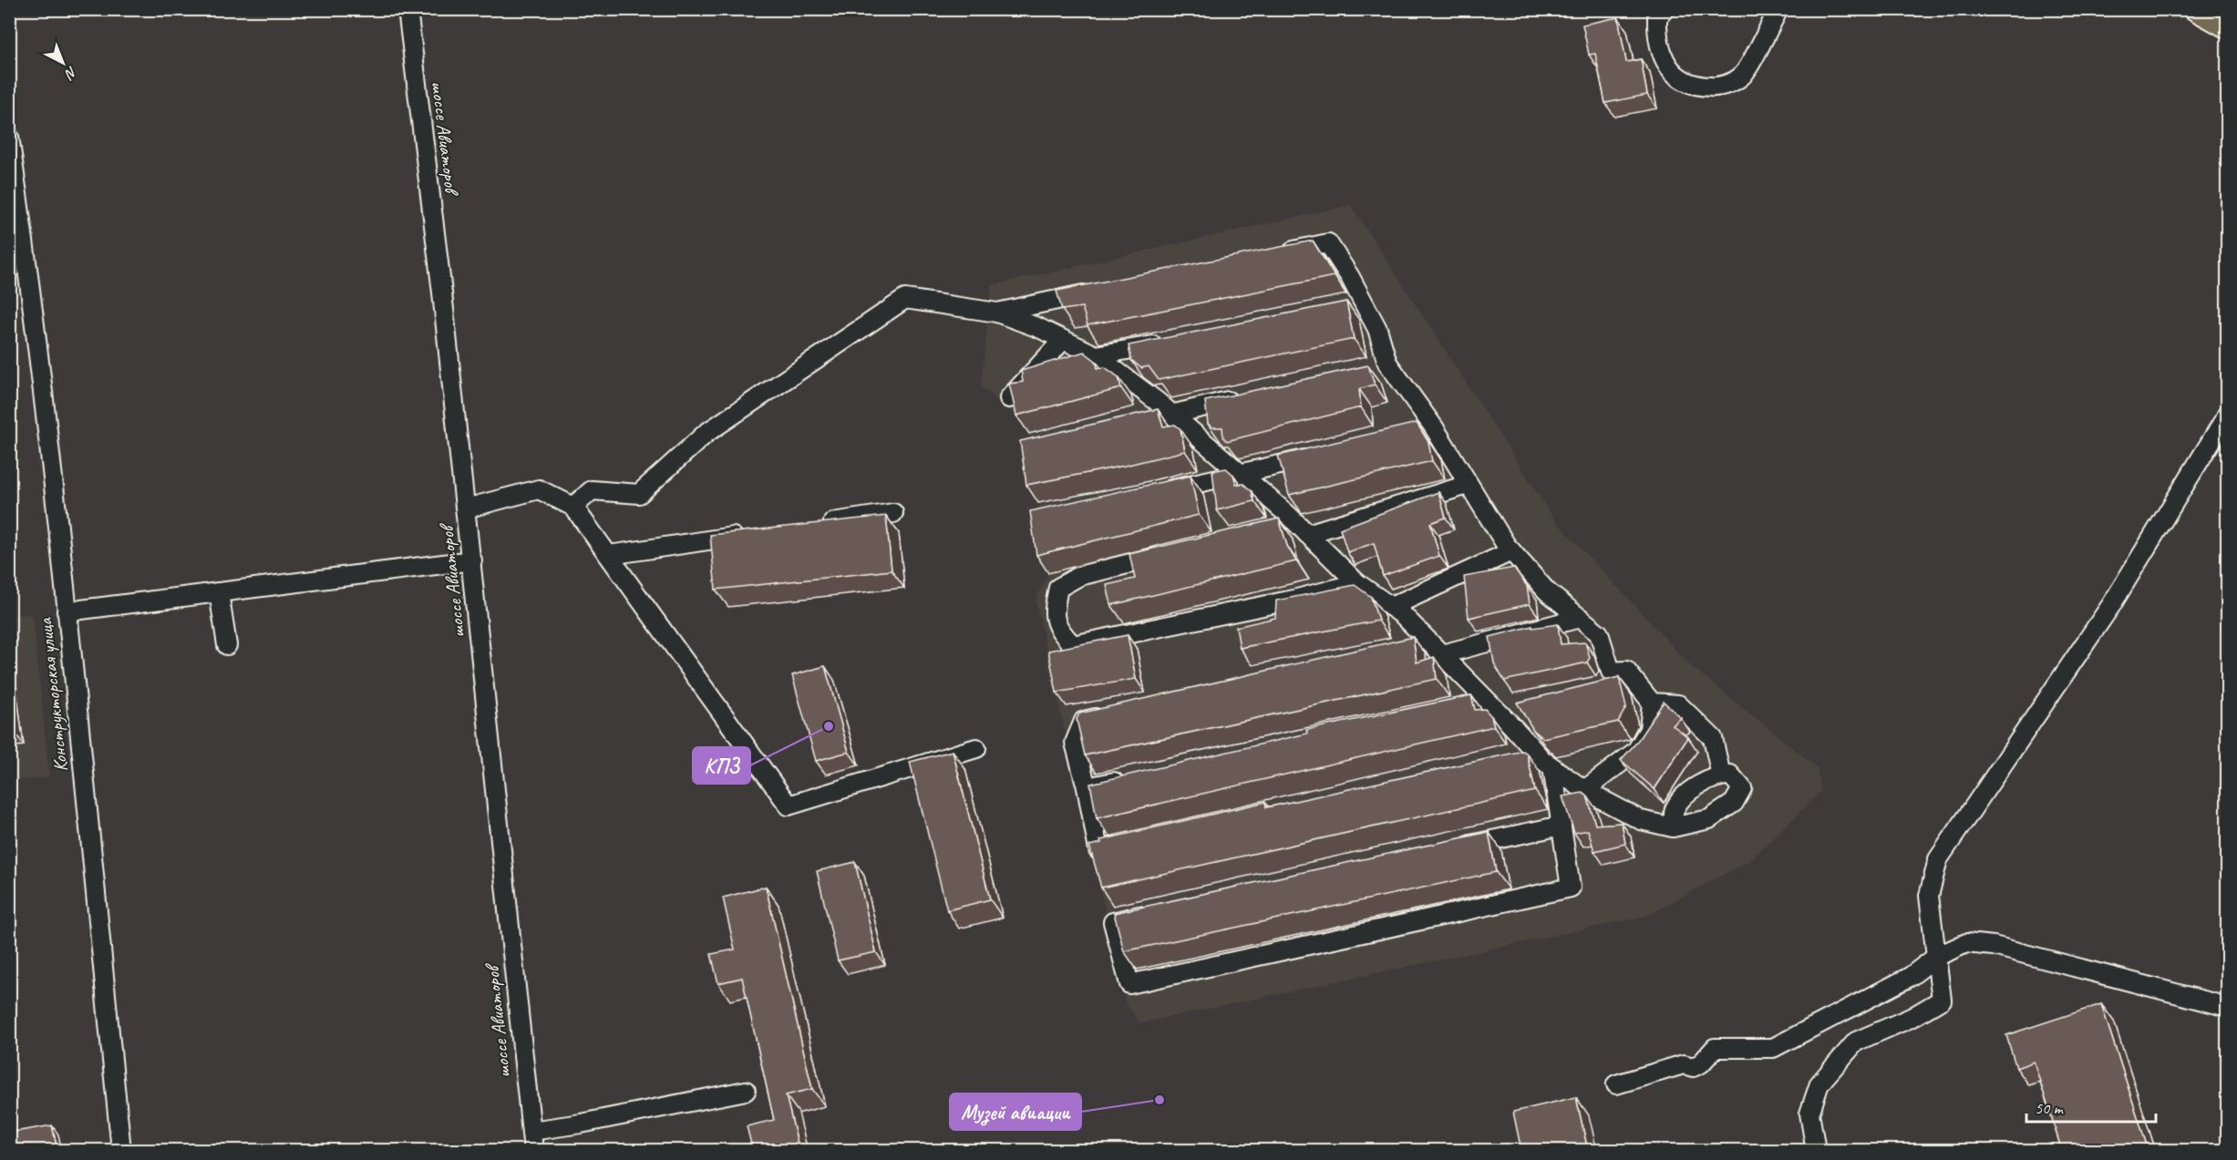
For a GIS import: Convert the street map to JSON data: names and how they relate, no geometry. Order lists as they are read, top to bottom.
{
  "streets": {
    "street": ["шоссе Авиаторов", "Конструкторская улица"]
  },
  "places": ["КПЗ", "Музей авиации"],
  "scale_bar": "50 m",
  "north": "bottom right"
}
